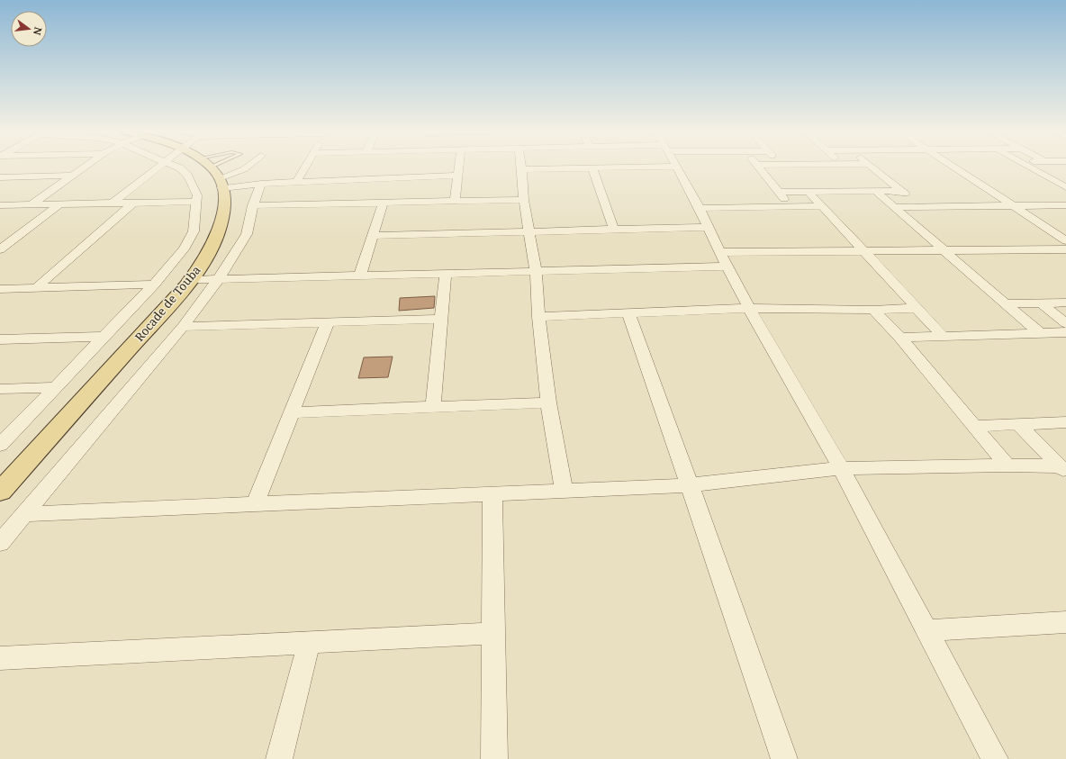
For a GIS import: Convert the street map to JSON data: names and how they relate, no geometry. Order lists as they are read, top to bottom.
{
  "streets": {
    "main road": ["Rocade de Touba"]
  },
  "north": "right"
}
